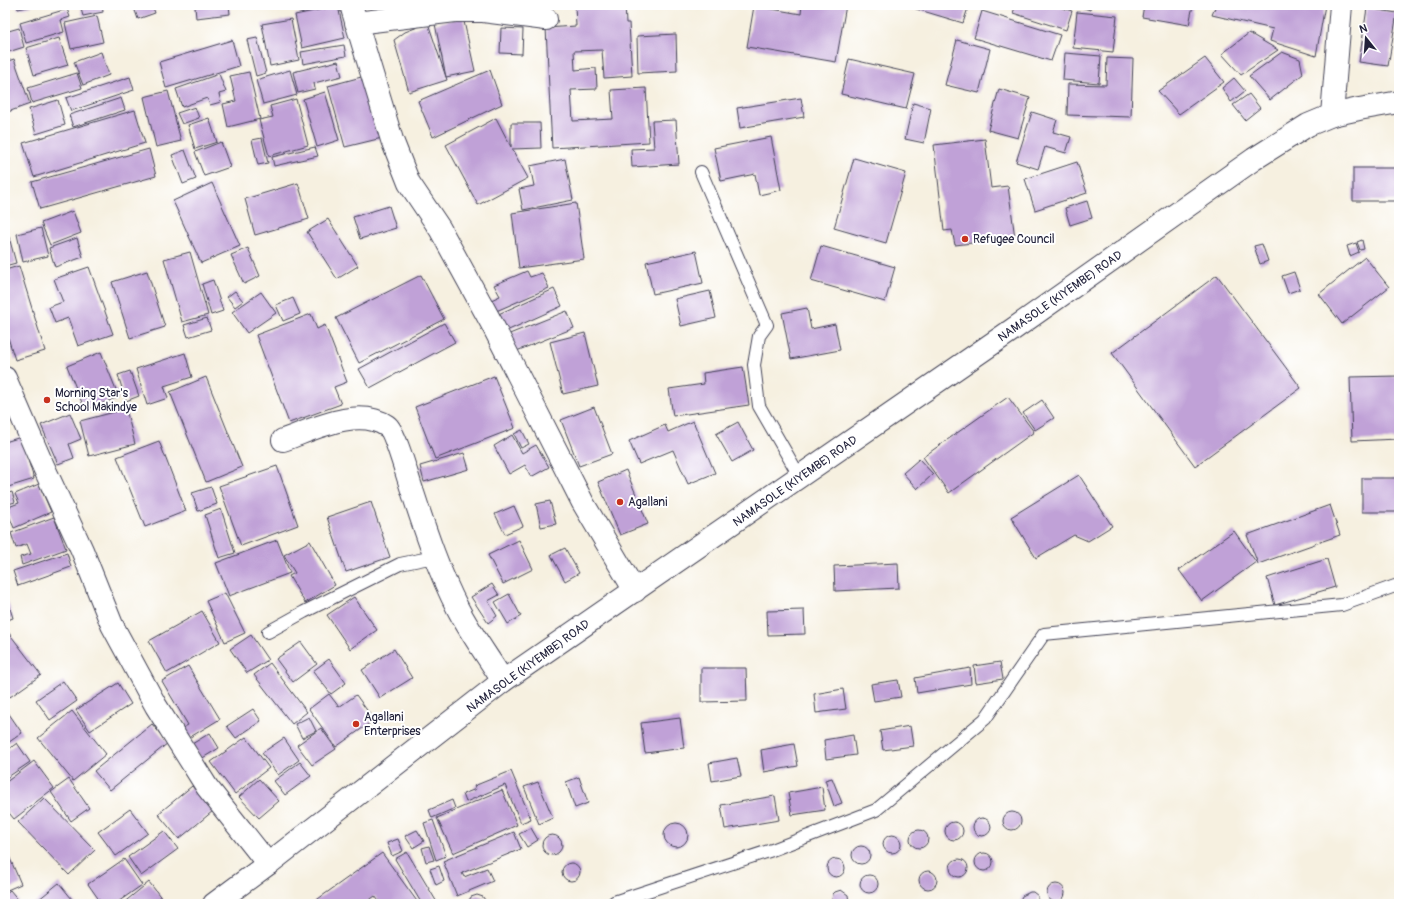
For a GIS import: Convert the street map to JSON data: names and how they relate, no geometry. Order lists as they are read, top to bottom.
{
  "streets": {
    "street": ["NAMASOLE (KIYEMBE) ROAD"]
  },
  "places": [
    "Refugee Council",
    "Morning Star's School Makindye",
    "Agallani",
    "Agallani Enterprises"
  ],
  "north": "top"
}
